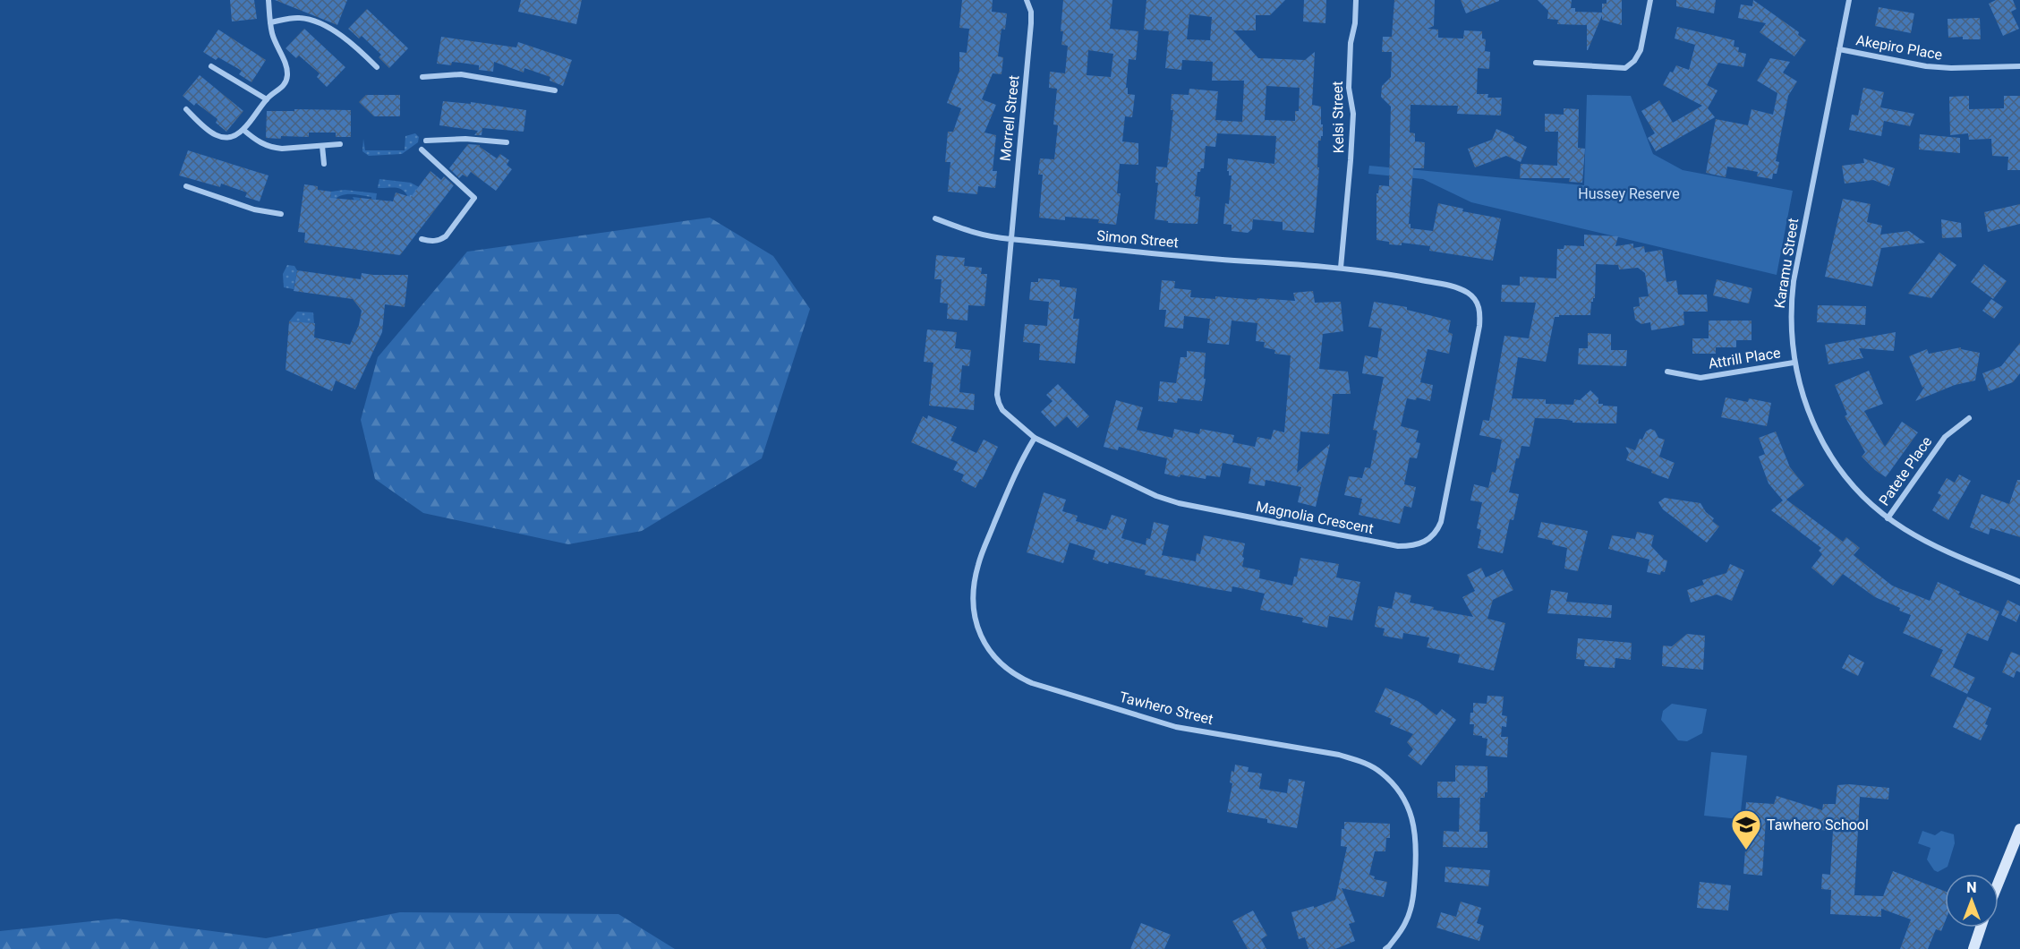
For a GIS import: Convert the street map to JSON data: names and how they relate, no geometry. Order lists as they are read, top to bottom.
{
  "streets": {
    "street": [
      "Akepiro Place",
      "Kelsi Street",
      "Morrell Street",
      "Simon Street",
      "Karamu Street",
      "Attrill Place",
      "Patete Place",
      "Magnolia Crescent",
      "Tawhero Street"
    ]
  },
  "crossings": [
    ["Akepiro Place", "Karamu Street"],
    ["Kelsi Street", "Simon Street"],
    ["Kelsi Street", "Magnolia Crescent"],
    ["Morrell Street", "Simon Street"],
    ["Morrell Street", "Magnolia Crescent"],
    ["Simon Street", "Magnolia Crescent"],
    ["Karamu Street", "Attrill Place"],
    ["Karamu Street", "Patete Place"],
    ["Magnolia Crescent", "Tawhero Street"]
  ],
  "parks": ["Hussey Reserve"],
  "places": {
    "school or university": ["Tawhero School"]
  },
  "north": "top"
}
